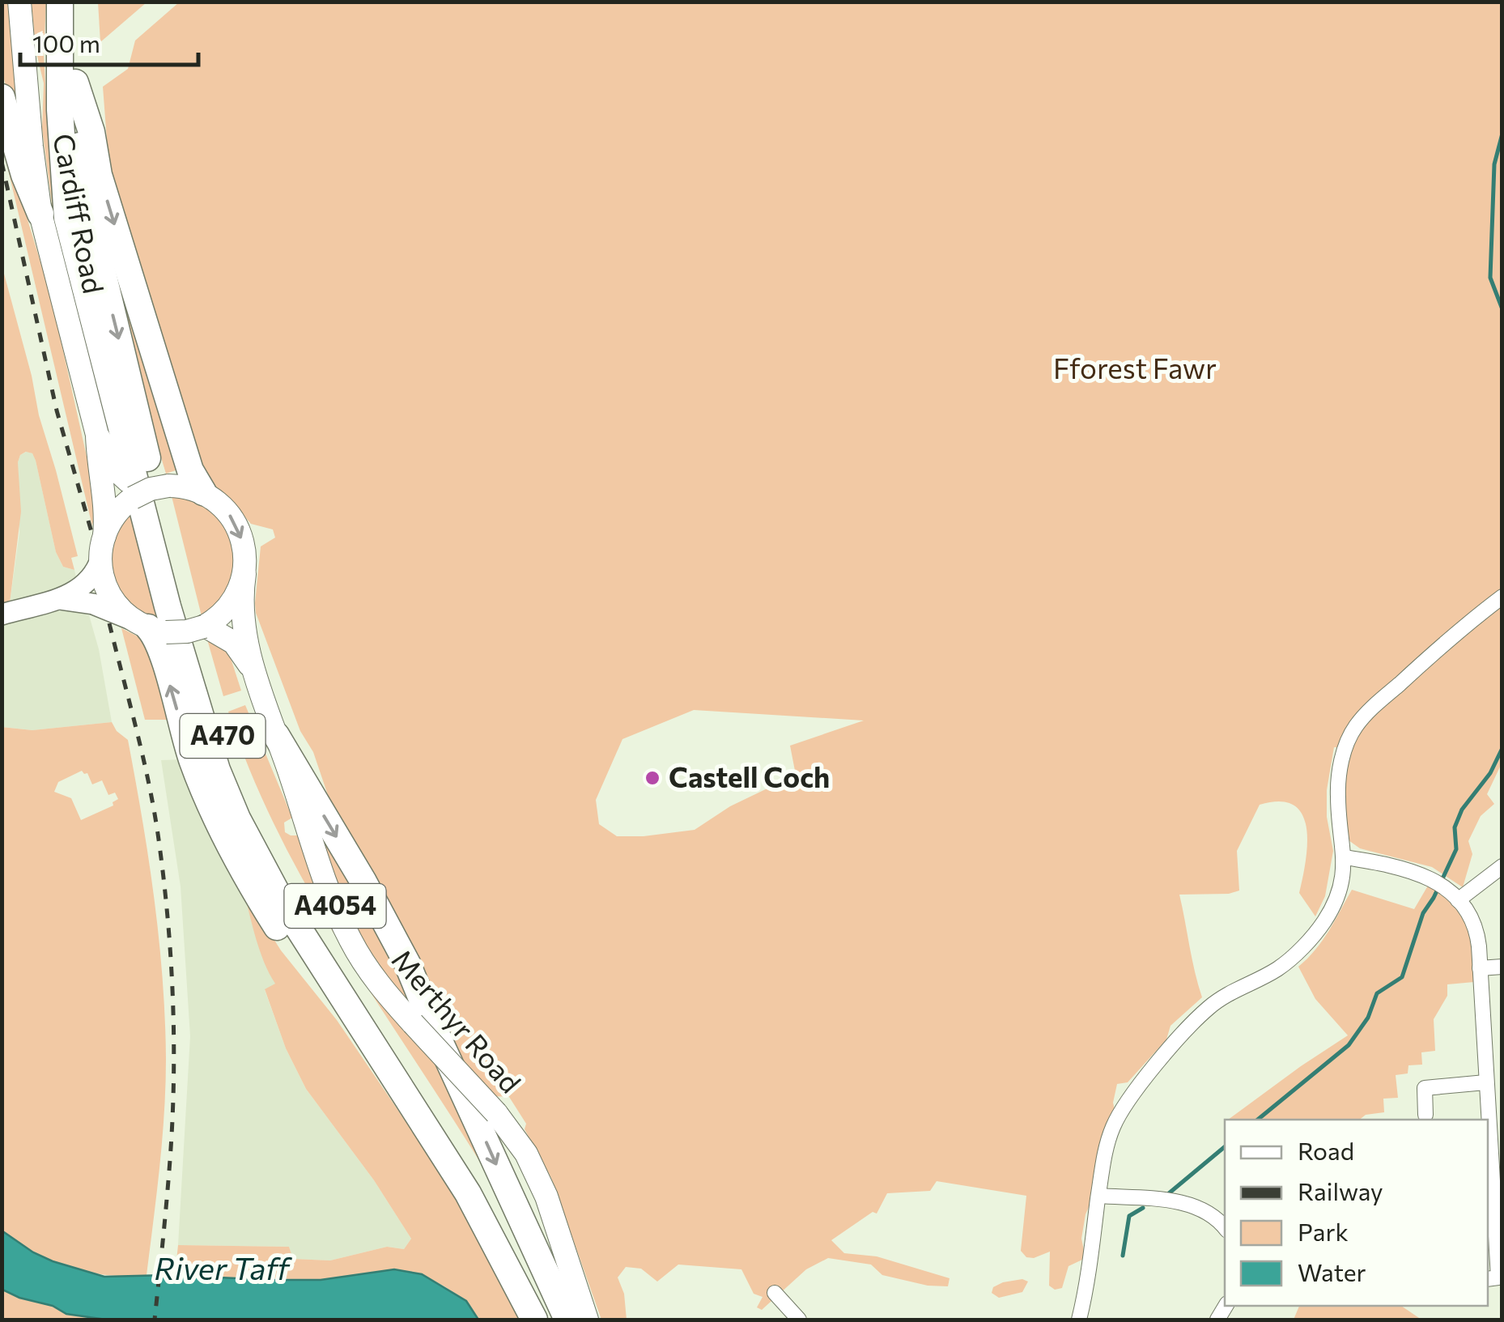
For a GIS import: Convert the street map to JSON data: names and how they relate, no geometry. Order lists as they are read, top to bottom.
{
  "streets": {
    "highway": ["A470"],
    "main road": ["Cardiff Road", "A4054", "Merthyr Road"]
  },
  "crossings": [
    ["Cardiff Road", "Merthyr Road"]
  ],
  "water": ["River Taff"],
  "parks": ["Fforest Fawr"],
  "places": ["Castell Coch"],
  "legend": [
    "Road",
    "Railway",
    "Park",
    "Water"
  ],
  "scale_bar": "100 m"
}
